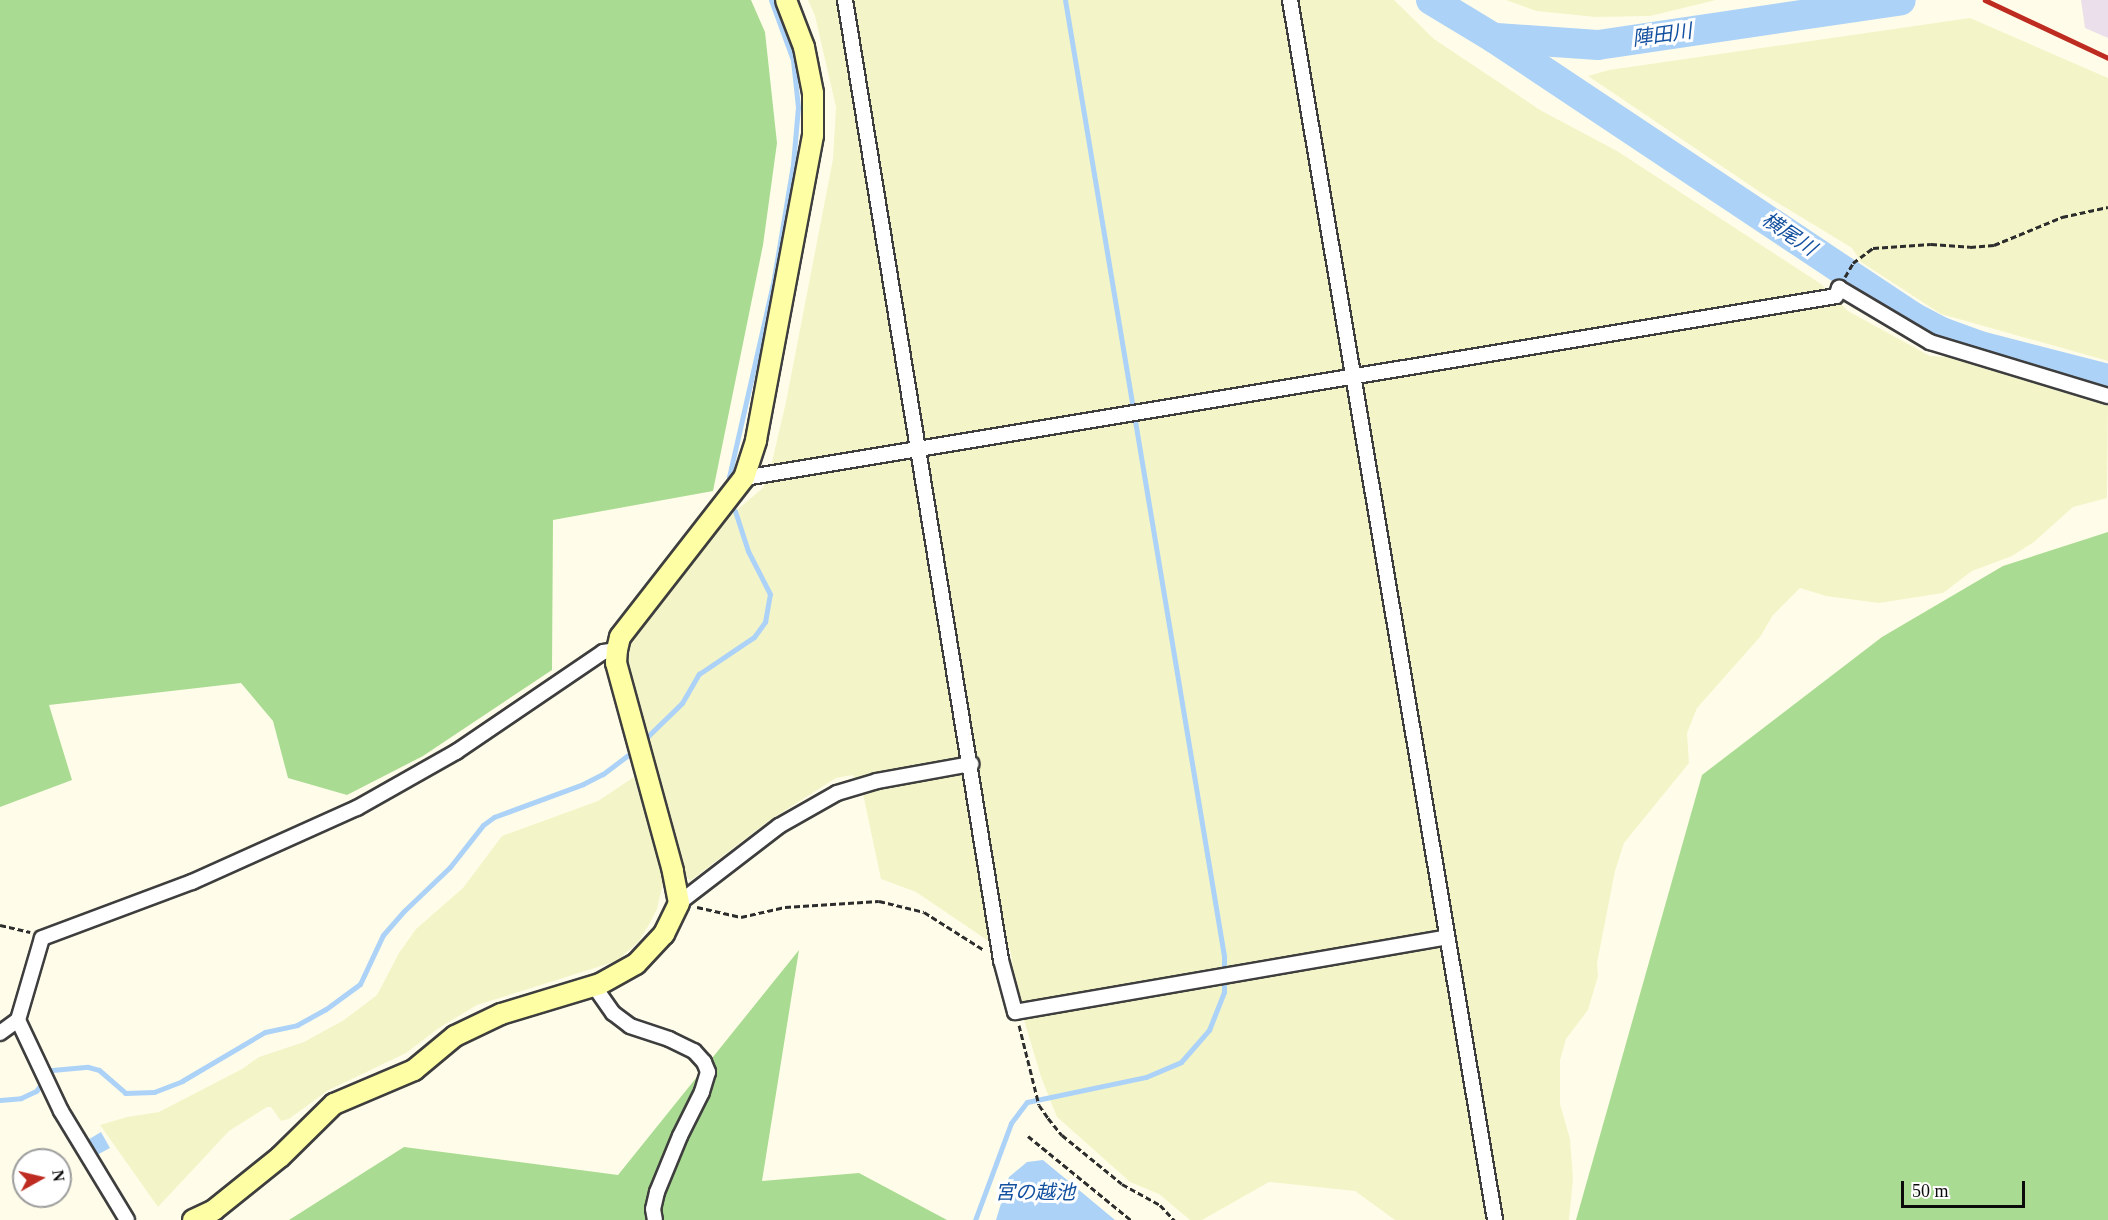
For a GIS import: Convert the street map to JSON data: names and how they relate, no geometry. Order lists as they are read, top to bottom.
{
  "water": ["陣田川", "横尾川", "宮の越池"],
  "scale_bar": "50 m",
  "north": "right"
}
